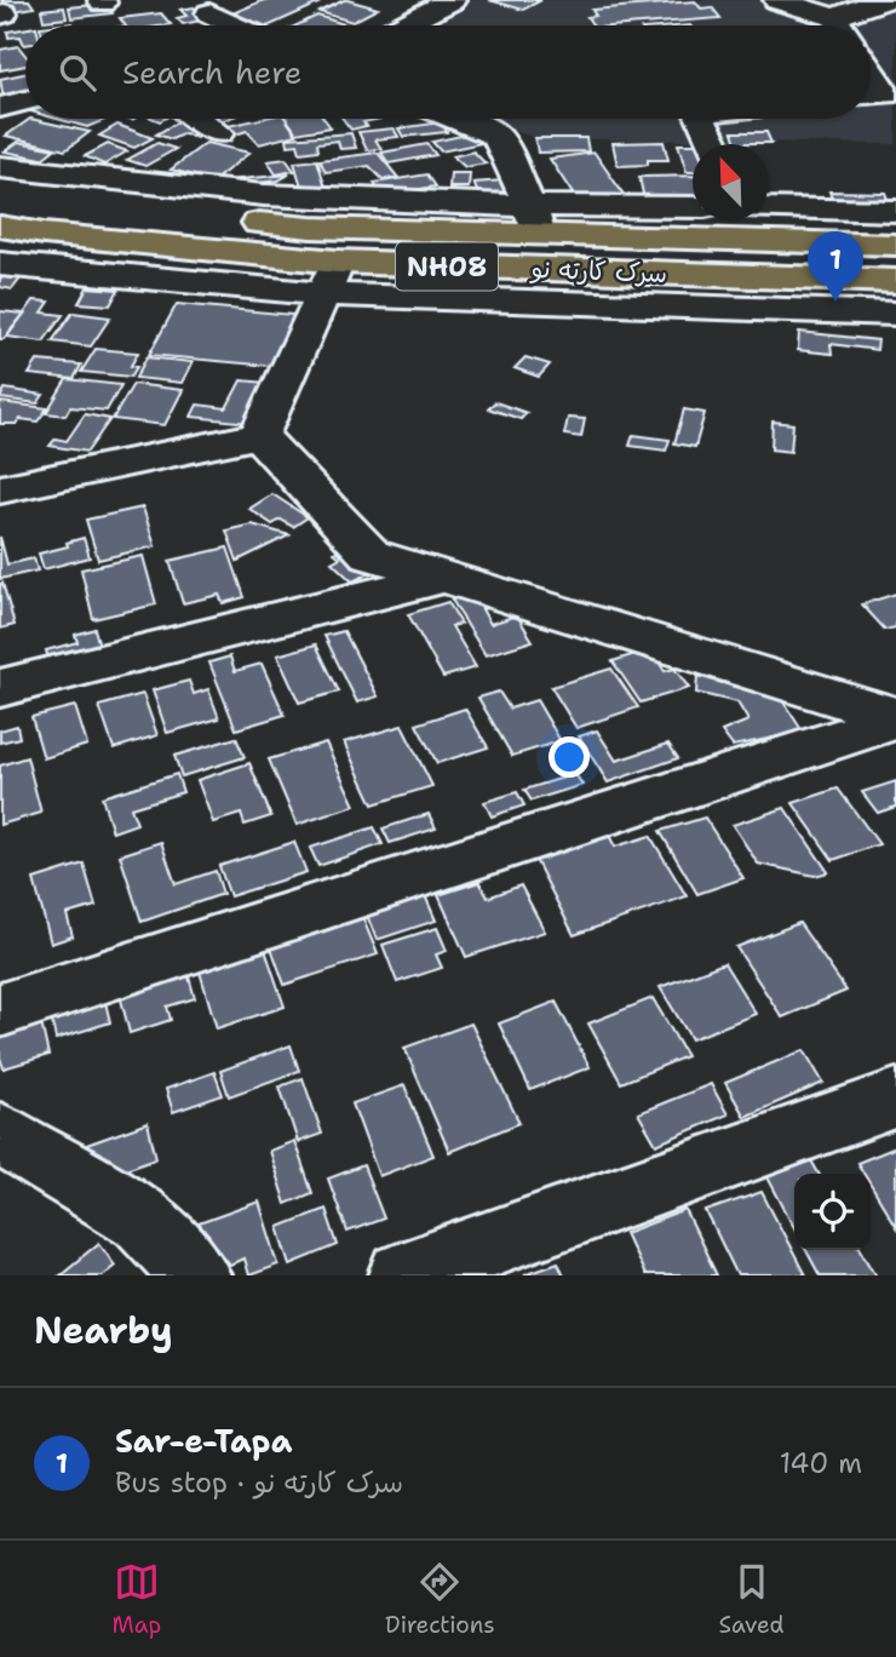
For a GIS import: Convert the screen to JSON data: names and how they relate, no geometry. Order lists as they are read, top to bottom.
{
  "streets": {
    "highway": ["NH08", "سرک کارته نو"]
  },
  "north": "top left",
  "page": {
    "search": "Search here",
    "pins": "1",
    "heading": "Nearby",
    "list": [
      {
        "mark": "1",
        "name": "Sar-e-Tapa",
        "note": "Bus stop · سرک کارته نو",
        "value": "140 m"
      }
    ],
    "nav": ["Map", "Directions", "Saved"]
  }
}
